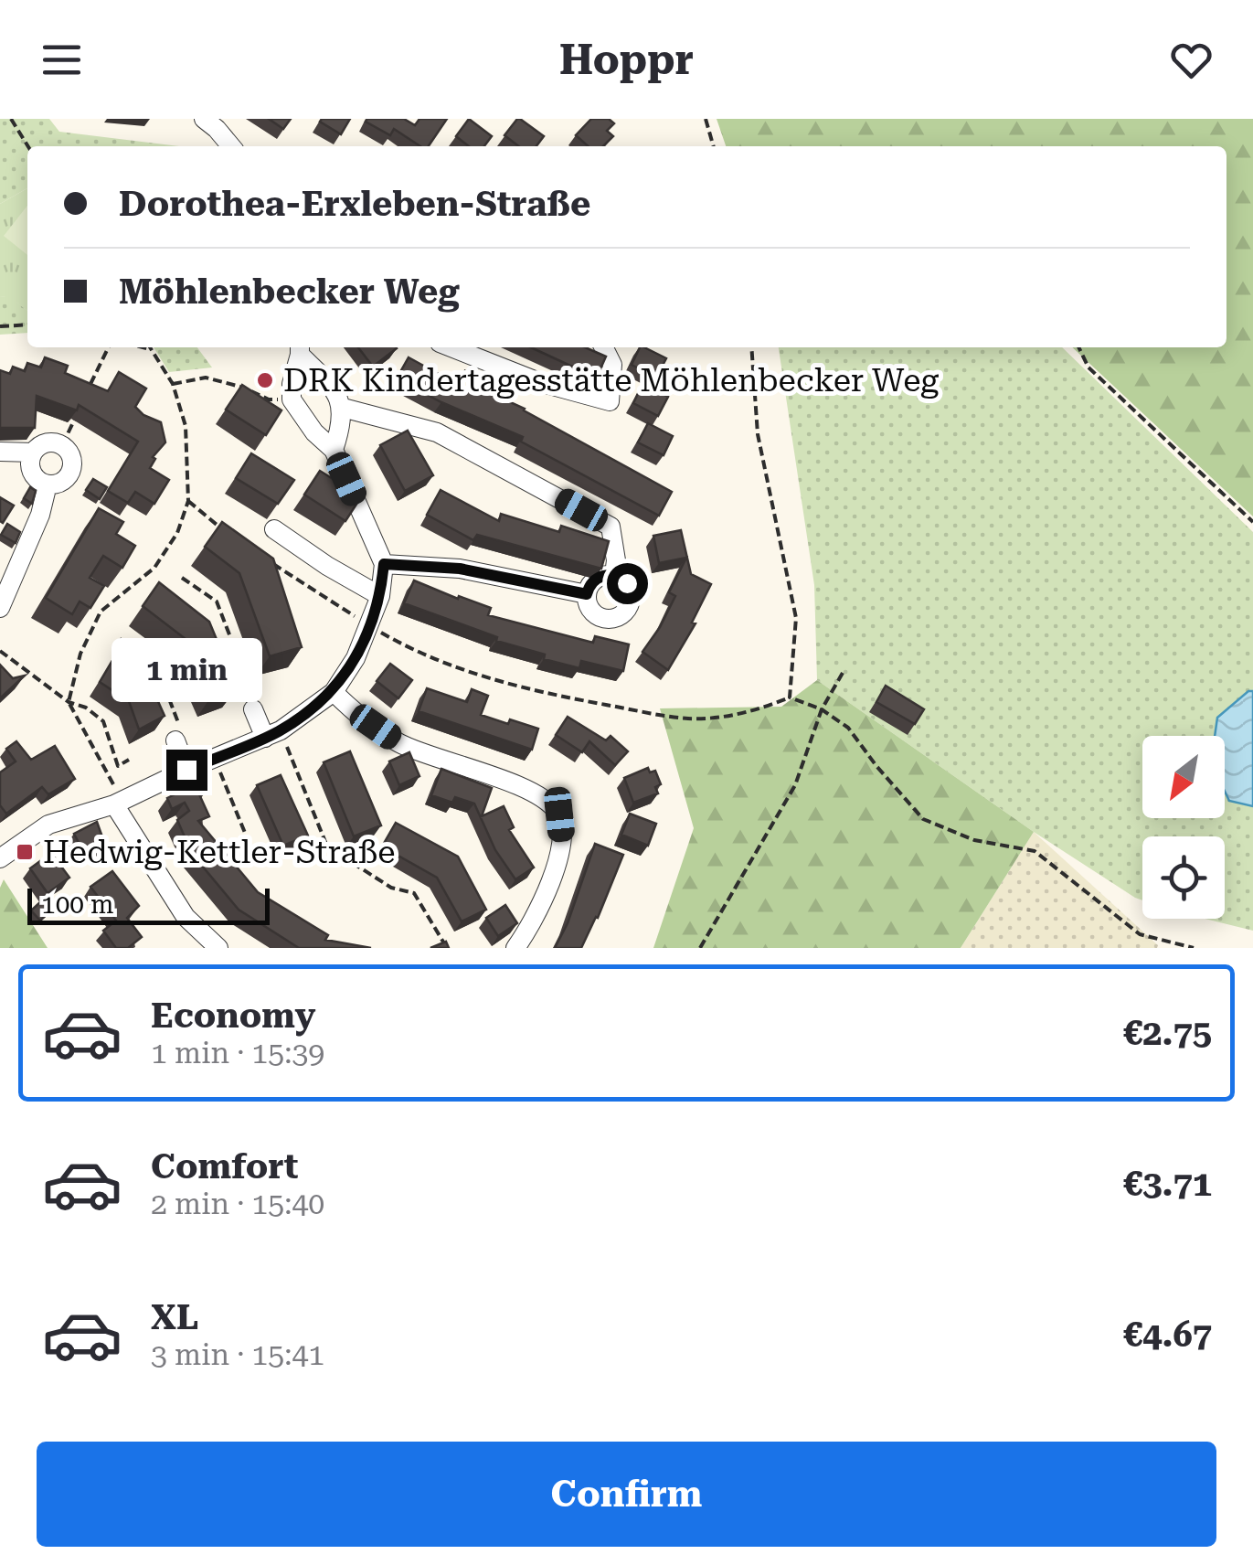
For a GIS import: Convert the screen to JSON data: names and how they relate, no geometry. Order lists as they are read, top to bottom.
{
  "places": {
    "other": ["DRK Kindertagesstätte Möhlenbecker Weg"],
    "transit": ["Hedwig-Kettler-Straße"]
  },
  "scale_bar": "100 m",
  "north": "bottom left",
  "page": {
    "header": "Hoppr",
    "banner": ["Dorothea-Erxleben-Straße", "Möhlenbecker Weg"],
    "bubble": "1 min",
    "scale": "100 m",
    "list": [
      {
        "name": "Economy",
        "note": "1 min · 15:39",
        "value": "€2.75"
      },
      {
        "name": "Comfort",
        "note": "2 min · 15:40",
        "value": "€3.71"
      },
      {
        "name": "XL",
        "note": "3 min · 15:41",
        "value": "€4.67"
      }
    ],
    "buttons": "Confirm"
  }
}
